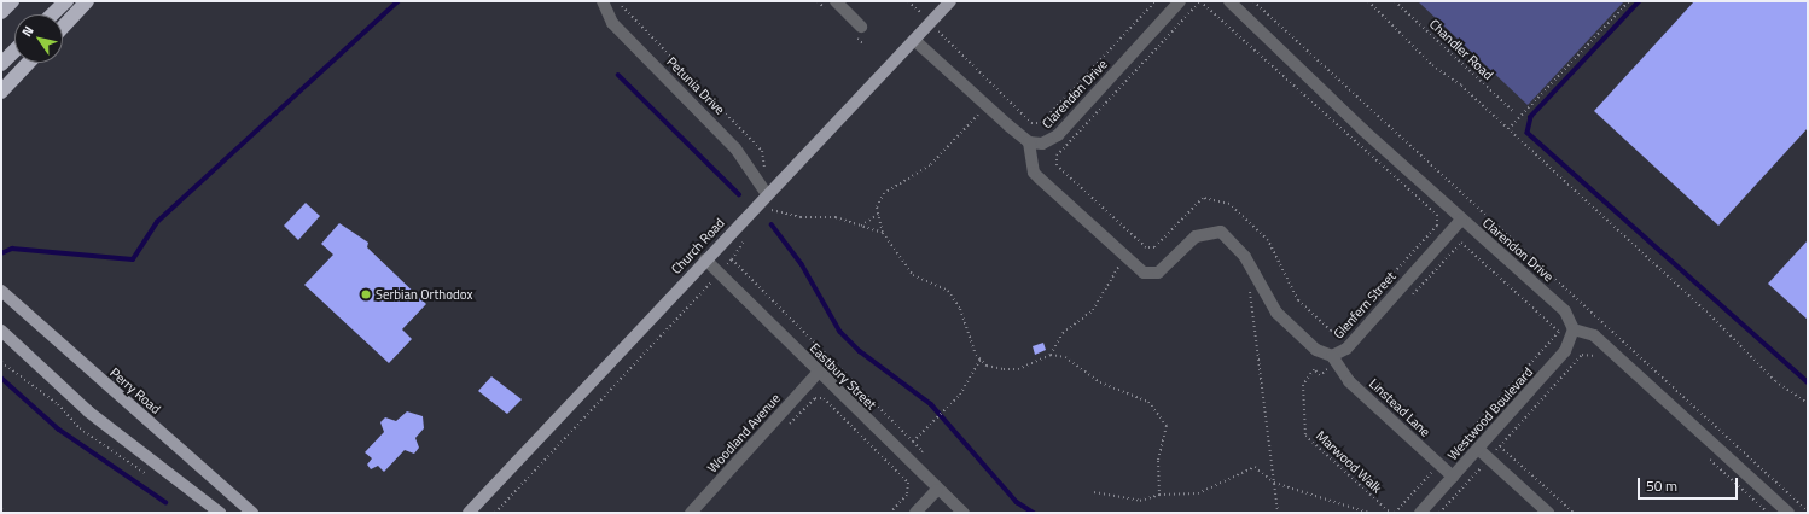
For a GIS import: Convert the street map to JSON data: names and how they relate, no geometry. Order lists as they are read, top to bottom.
{
  "streets": {
    "main road": ["Church Road", "Perry Road"],
    "street": [
      "Petunia Drive",
      "Clarendon Drive",
      "Glenfern Street",
      "Eastbury Street",
      "Linstead Lane",
      "Westwood Boulevard",
      "Woodland Avenue"
    ],
    "path": ["Chandler Road", "Marwood Walk"]
  },
  "crossings": [
    ["Petunia Drive", "Church Road"],
    ["Clarendon Drive", "Glenfern Street"],
    ["Clarendon Drive", "Westwood Boulevard"],
    ["Church Road", "Eastbury Street"],
    ["Glenfern Street", "Linstead Lane"],
    ["Glenfern Street", "Marwood Walk"],
    ["Eastbury Street", "Woodland Avenue"],
    ["Linstead Lane", "Westwood Boulevard"],
    ["Linstead Lane", "Marwood Walk"]
  ],
  "places": ["Serbian Orthodox"],
  "scale_bar": "50 m",
  "north": "top left"
}
